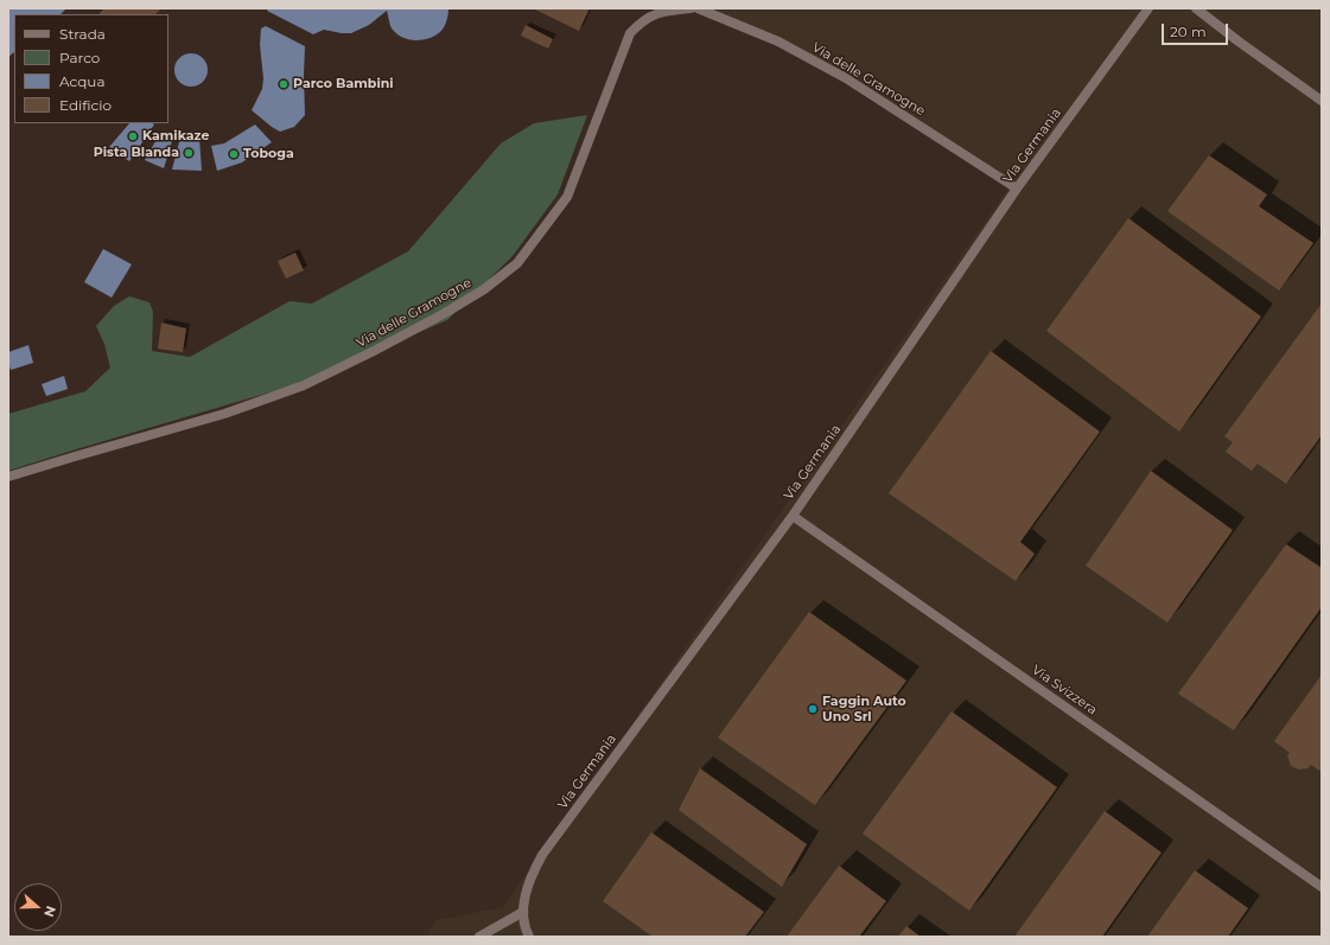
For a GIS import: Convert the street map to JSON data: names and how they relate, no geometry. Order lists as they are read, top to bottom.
{
  "streets": {
    "street": ["Via delle Gramogne", "Via Germania", "Via Svizzera"]
  },
  "crossings": [
    ["Via delle Gramogne", "Via Germania"],
    ["Via Germania", "Via Svizzera"]
  ],
  "places": [
    "Parco Bambini",
    "Kamikaze",
    "Pista Blanda",
    "Toboga",
    "Faggin Auto Uno Srl"
  ],
  "legend": [
    "Strada",
    "Parco",
    "Acqua",
    "Edificio"
  ],
  "scale_bar": "20 m",
  "north": "right"
}
